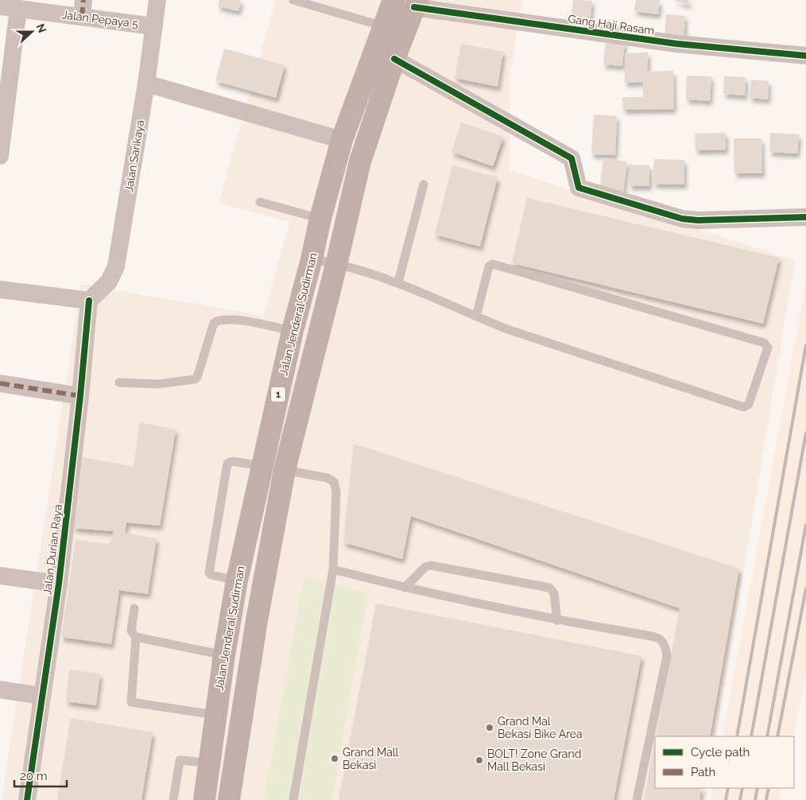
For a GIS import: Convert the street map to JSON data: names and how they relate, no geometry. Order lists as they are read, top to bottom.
{
  "streets": {
    "highway": ["Jalan Jenderal Sudirman", "1"],
    "street": [
      "Jalan Pepaya 5",
      "Gang Haji Rasam",
      "Jalan Sarikaya",
      "Jalan Durian Raya"
    ]
  },
  "crossings": [
    ["Jalan Pepaya 5", "Jalan Sarikaya"],
    ["Gang Haji Rasam", "1"],
    ["Jalan Sarikaya", "Jalan Durian Raya"]
  ],
  "places": ["Grand Mal Bekasi Bike Area", "Grand Mall Bekasi", "BOLT! Zone Grand Mall Bekasi"],
  "legend": ["Cycle path", "Path"],
  "scale_bar": "20 m",
  "north": "right"
}
